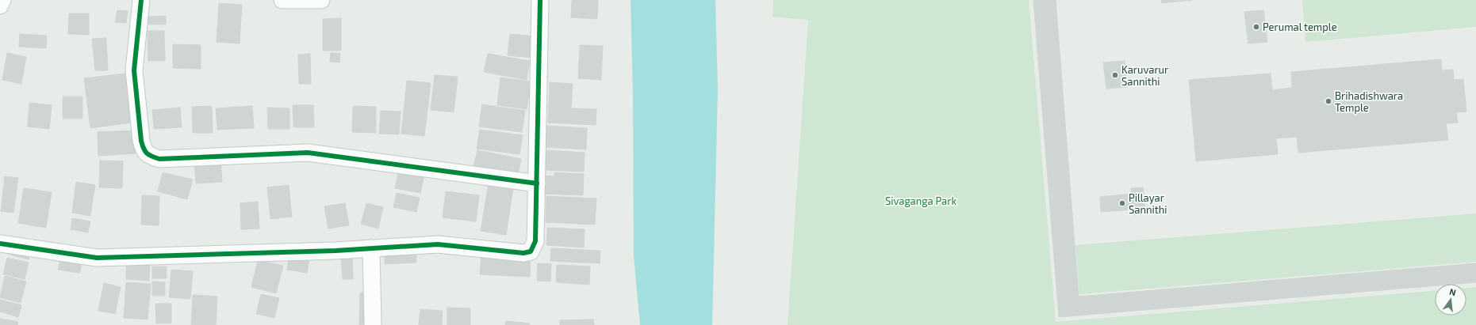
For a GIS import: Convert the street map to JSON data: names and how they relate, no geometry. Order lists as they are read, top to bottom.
{
  "parks": ["Sivaganga Park"],
  "places": [
    "Perumal temple",
    "Karuvarur Sannithi",
    "Brihadishwara Temple",
    "Pillayar Sannithi"
  ],
  "north": "top"
}
